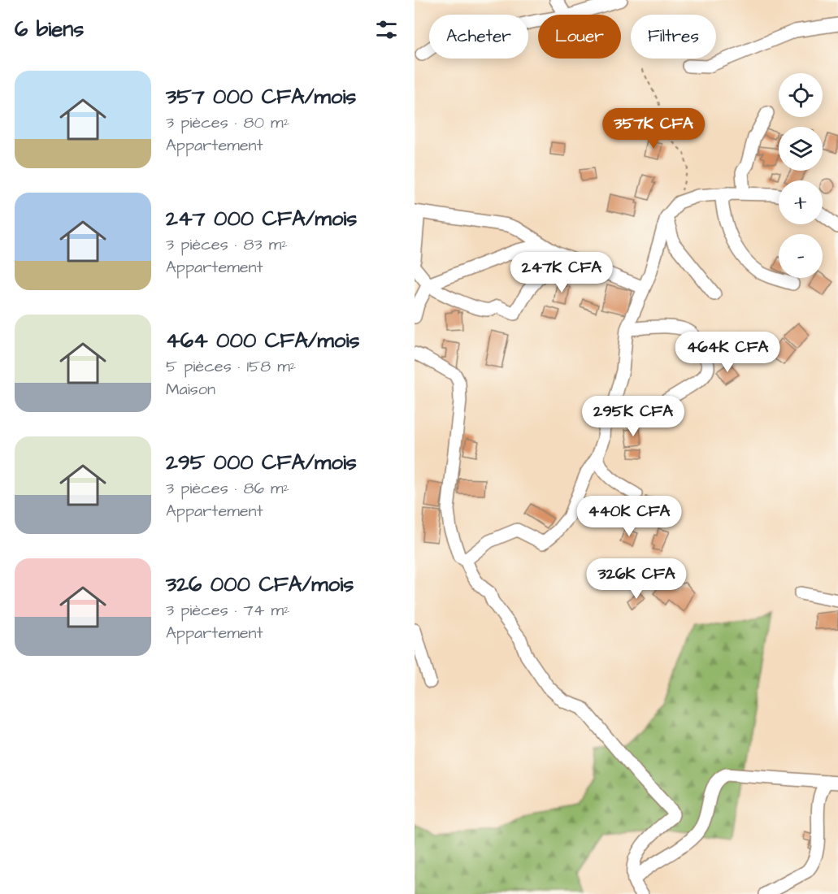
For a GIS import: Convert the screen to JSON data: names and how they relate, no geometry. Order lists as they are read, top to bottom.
{
  "page": {
    "heading": "6 biens",
    "chip": ["Acheter", "Louer", "Filtres"],
    "list": [
      {
        "name": "357 000 CFA/mois",
        "note": "3 pièces · 80 m² · Appartement"
      },
      {
        "name": "247 000 CFA/mois",
        "note": "3 pièces · 83 m² · Appartement"
      },
      {
        "name": "464 000 CFA/mois",
        "note": "5 pièces · 158 m² · Maison"
      },
      {
        "name": "295 000 CFA/mois",
        "note": "3 pièces · 86 m² · Appartement"
      },
      {
        "name": "326 000 CFA/mois",
        "note": "3 pièces · 74 m² · Appartement"
      }
    ],
    "map_buttons": ["+", "−"],
    "price": [
      "357K CFA",
      "247K CFA",
      "464K CFA",
      "295K CFA",
      "440K CFA",
      "326K CFA"
    ]
  }
}
